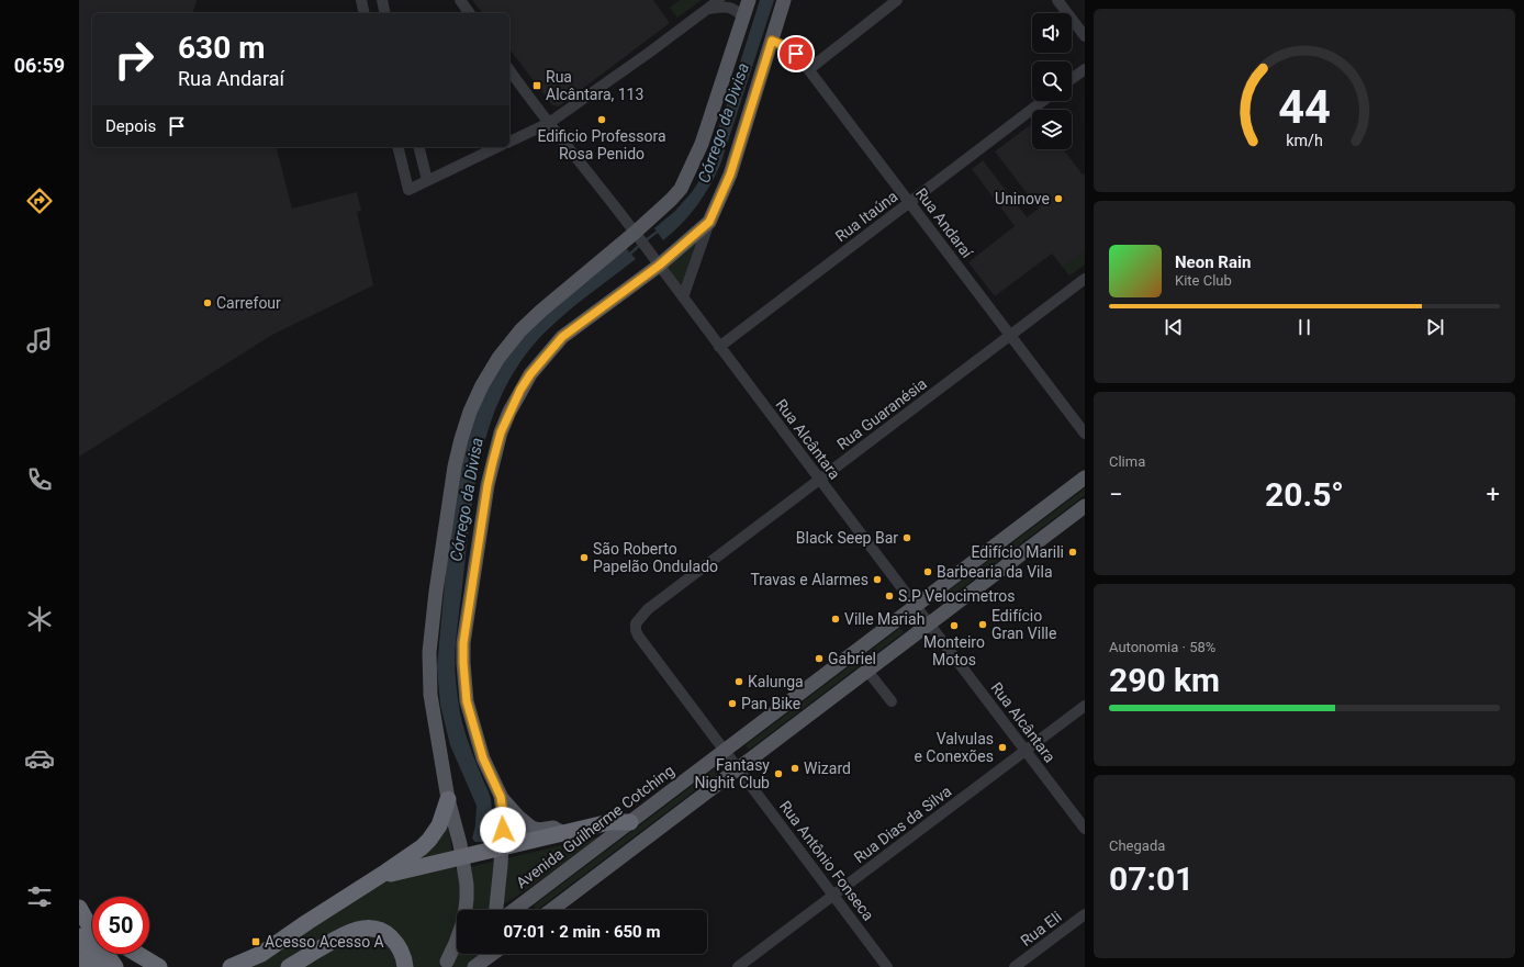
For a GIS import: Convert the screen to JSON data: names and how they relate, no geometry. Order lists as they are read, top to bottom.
{
  "streets": {
    "main road": ["Avenida Guilherme Cotching"],
    "street": [
      "Rua Itaúna",
      "Rua Andaraí",
      "Rua Guaranésia",
      "Rua Alcântara",
      "Rua Dias da Silva",
      "Rua Antônio Fonseca",
      "Rua Eli"
    ]
  },
  "crossings": [
    ["Rua Itaúna", "Rua Andaraí"],
    ["Rua Itaúna", "Rua Alcântara"],
    ["Rua Andaraí", "Rua Guaranésia"],
    ["Rua Guaranésia", "Rua Alcântara"],
    ["Rua Guaranésia", "Rua Antônio Fonseca"],
    ["Rua Alcântara", "Rua Dias da Silva"],
    ["Rua Alcântara", "Avenida Guilherme Cotching"],
    ["Rua Dias da Silva", "Rua Antônio Fonseca"],
    ["Avenida Guilherme Cotching", "Rua Antônio Fonseca"]
  ],
  "water": ["Córrego da Divisa"],
  "places": {
    "transit": ["Rua Alcântara, 113", "Acesso Acesso A"],
    "other": [
      "Edificio Professora Rosa Penido",
      "Uninove",
      "Carrefour",
      "Black Seep Bar",
      "Edifício Marili",
      "São Roberto Papelão Ondulado",
      "Barbearia da Vila",
      "Travas e Alarmes",
      "S.P Velocimetros",
      "Ville Mariah",
      "Edifício Gran Ville",
      "Monteiro Motos",
      "Gabriel",
      "Kalunga",
      "Pan Bike",
      "Valvulas e Conexões",
      "Wizard",
      "Fantasy Nighit Club"
    ]
  },
  "page": {
    "tabs": "06:59",
    "turn": ["630 m", "Rua Andaraí"],
    "then": "Depois",
    "song": ["Neon Rain", "Kite Club"],
    "tile": [
      "Clima",
      ["Autonomia · 58%", "290 km"],
      ["Chegada", "07:01"]
    ],
    "heat": ["−", "20.5°", "+"],
    "limit": "50",
    "trip": "07:01 · 2 min · 650 m",
    "gauge": ["44", "km/h"]
  }
}
